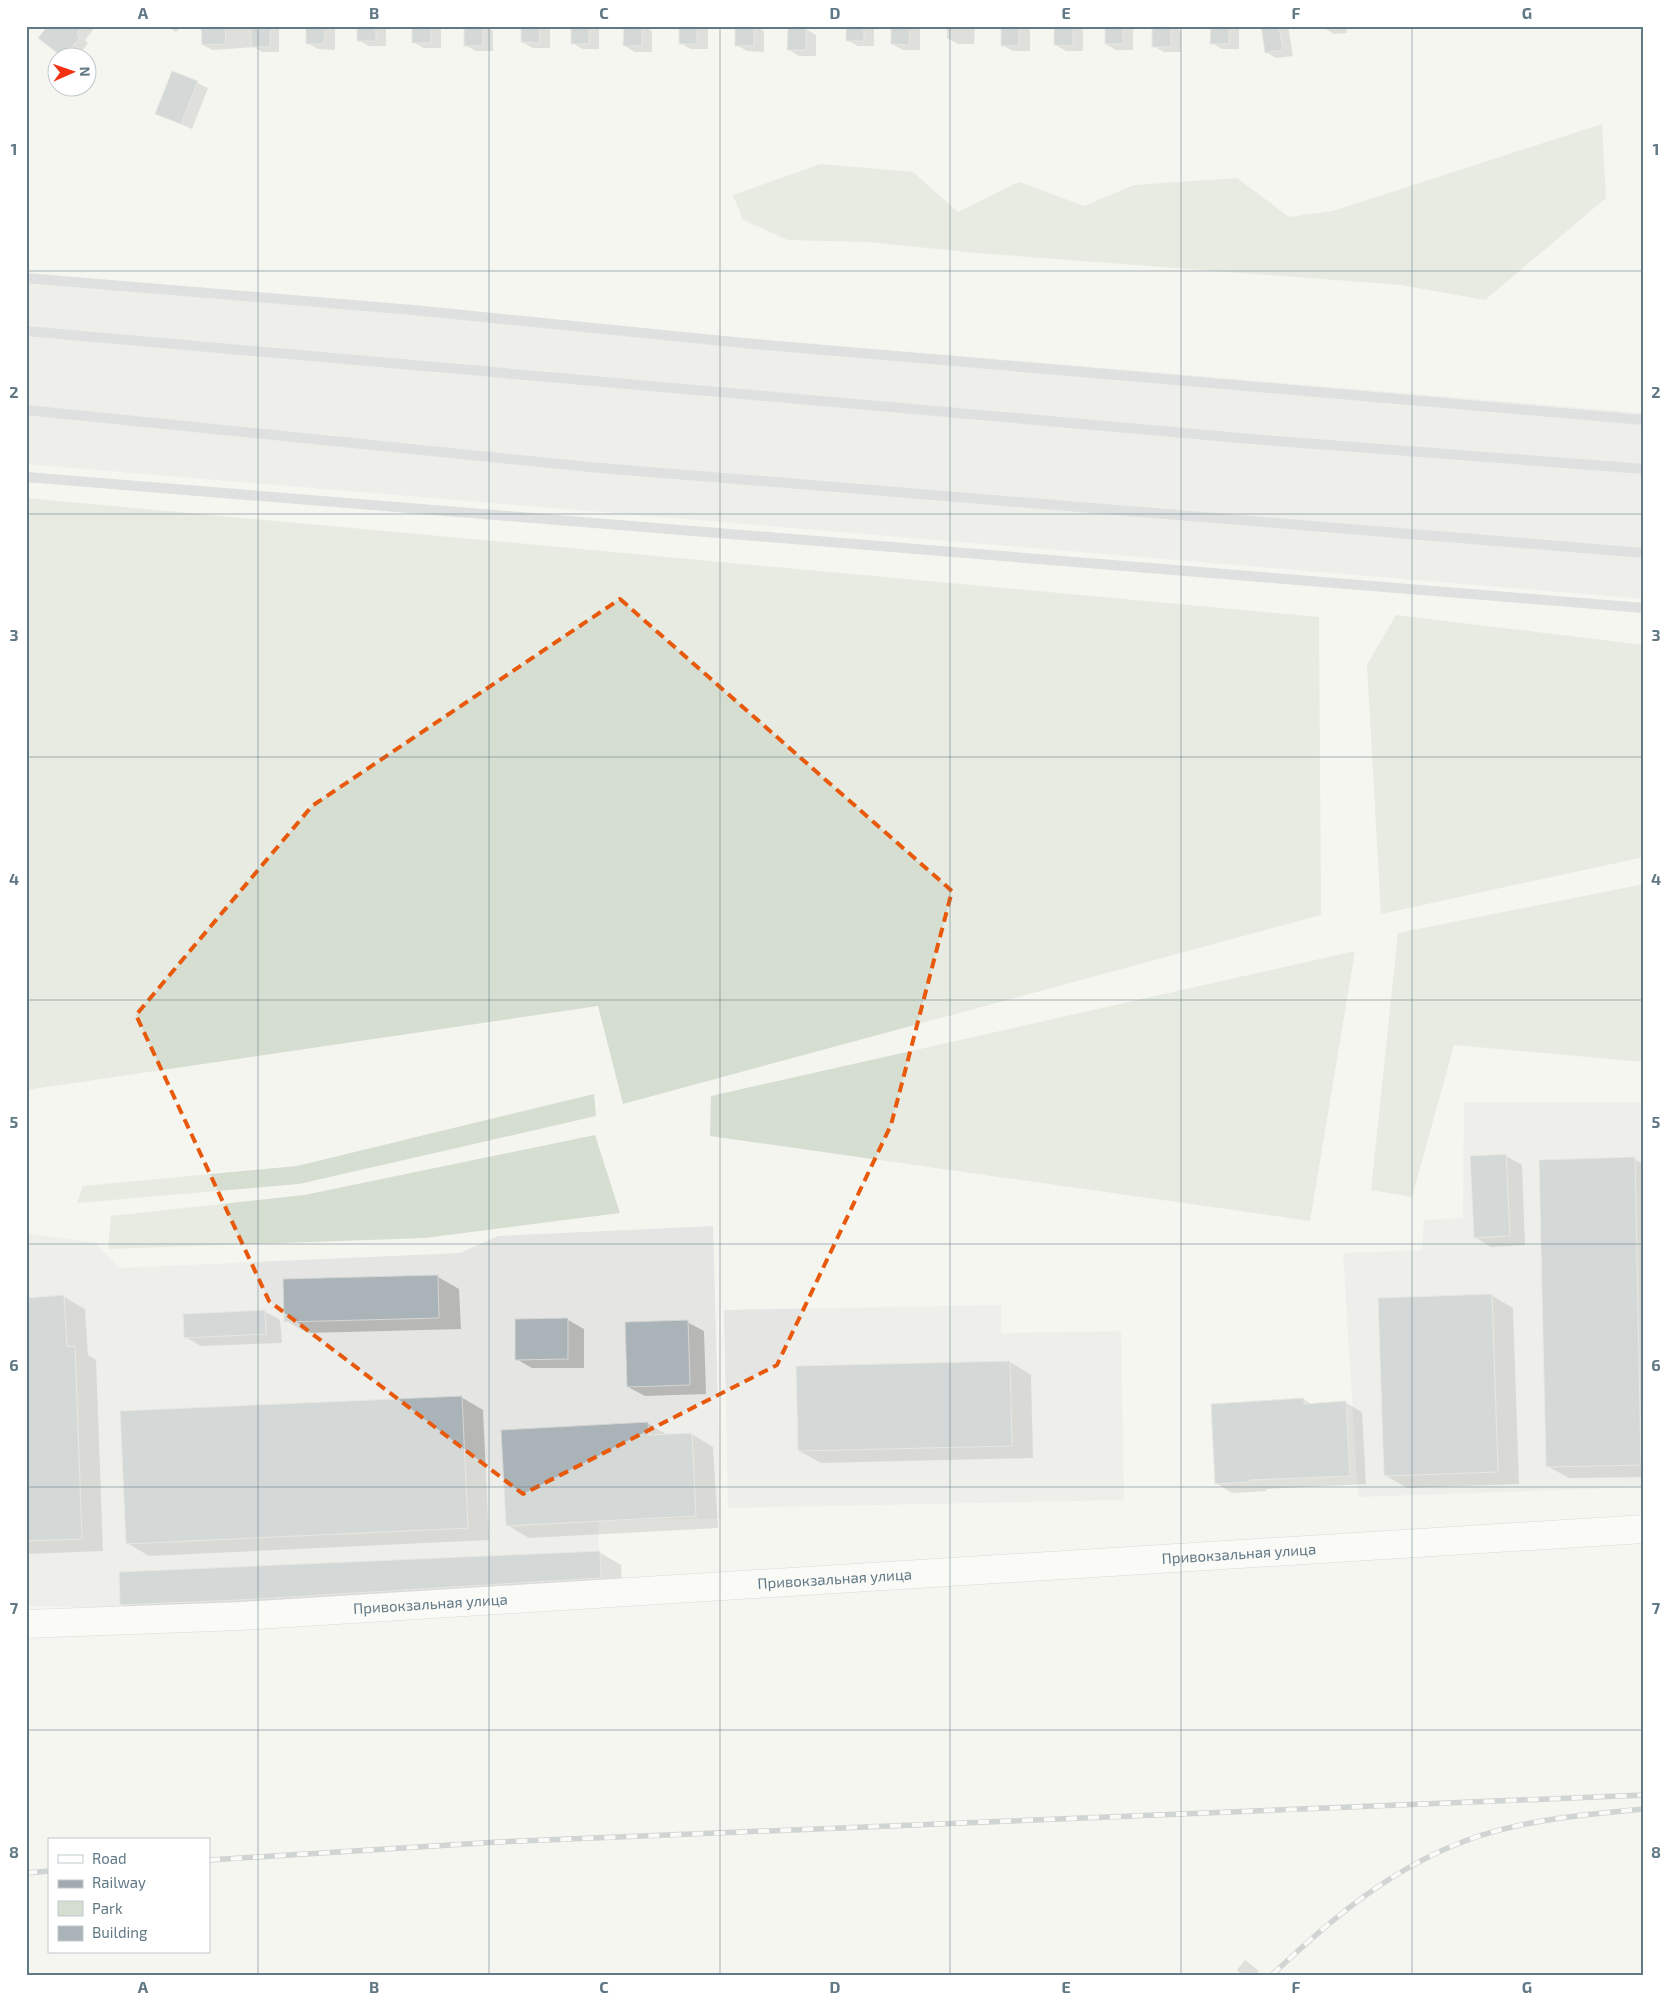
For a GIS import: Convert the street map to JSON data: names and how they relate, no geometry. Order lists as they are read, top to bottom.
{
  "streets": {
    "main road": ["Привокзальная улица"]
  },
  "legend": [
    "Road",
    "Railway",
    "Park",
    "Building"
  ],
  "north": "right",
  "grid": {
    "columns": [
      "A",
      "B",
      "C",
      "D",
      "E",
      "F",
      "G"
    ],
    "rows": [
      "1",
      "2",
      "3",
      "4",
      "5",
      "6",
      "7",
      "8"
    ]
  }
}
